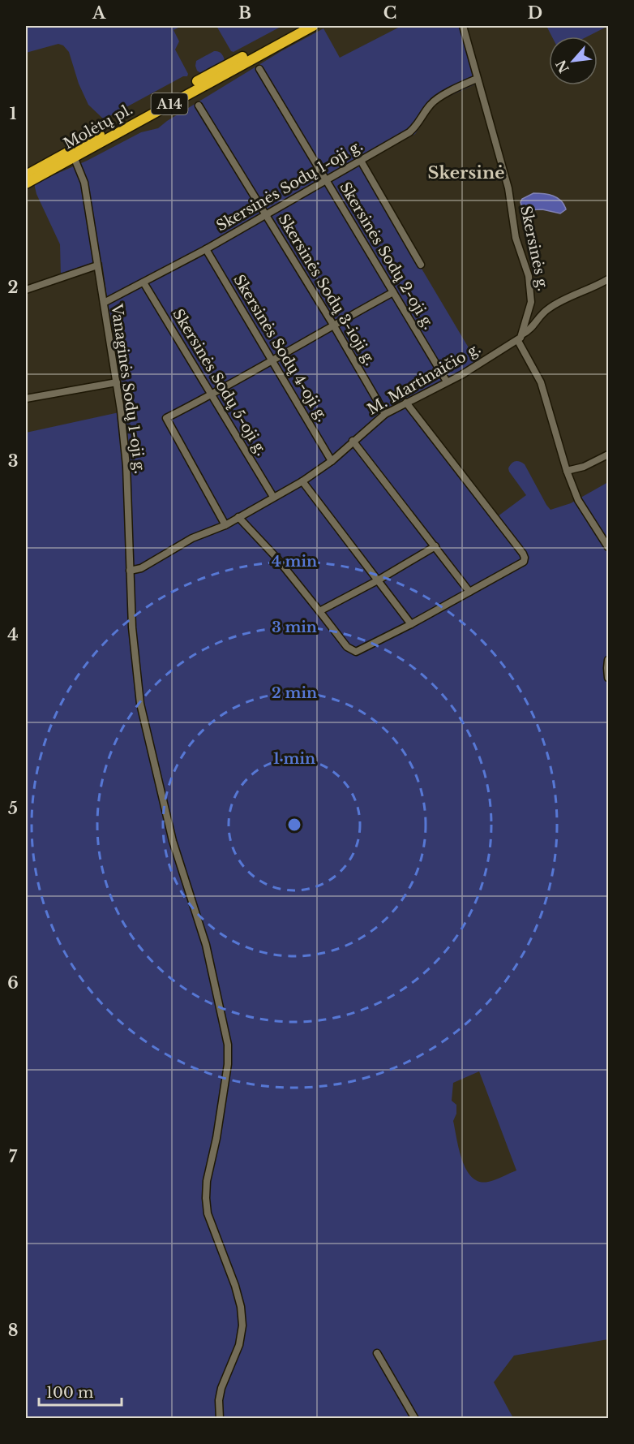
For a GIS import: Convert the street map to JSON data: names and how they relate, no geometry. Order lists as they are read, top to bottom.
{
  "streets": {
    "highway": ["A14", "Molėtų pl."],
    "street": [
      "Skersinės Sodų 1-oji g.",
      "Skersinės g.",
      "Skersinės Sodų 2-oji g.",
      "Skersinės Sodų 3-ioji g.",
      "Skersinės Sodų 4-oji g.",
      "M. Martinaičio g.",
      "Skersinės Sodų 5-oji g.",
      "Vanaginės Sodų 1-oji g."
    ]
  },
  "crossings": [
    ["Molėtų pl.", "Vanaginės Sodų 1-oji g."],
    ["Skersinės Sodų 1-oji g.", "Skersinės g."],
    ["Skersinės Sodų 1-oji g.", "Skersinės Sodų 2-oji g."],
    ["Skersinės Sodų 1-oji g.", "Skersinės Sodų 3-ioji g."],
    ["Skersinės Sodų 1-oji g.", "Skersinės Sodų 4-oji g."],
    ["Skersinės Sodų 1-oji g.", "Skersinės Sodų 5-oji g."],
    ["Skersinės Sodų 1-oji g.", "Vanaginės Sodų 1-oji g."],
    ["Skersinės g.", "M. Martinaičio g."],
    ["Skersinės Sodų 2-oji g.", "M. Martinaičio g."],
    ["Skersinės Sodų 3-ioji g.", "M. Martinaičio g."],
    ["Skersinės Sodų 4-oji g.", "M. Martinaičio g."],
    ["M. Martinaičio g.", "Skersinės Sodų 5-oji g."],
    ["M. Martinaičio g.", "Vanaginės Sodų 1-oji g."]
  ],
  "districts": ["Skersinė"],
  "scale_bar": "100 m",
  "north": "bottom left",
  "grid": {
    "columns": [
      "A",
      "B",
      "C",
      "D"
    ],
    "rows": [
      "1",
      "2",
      "3",
      "4",
      "5",
      "6",
      "7",
      "8"
    ]
  },
  "rings": [
    "4 min",
    "3 min",
    "2 min",
    "1 min"
  ]
}
